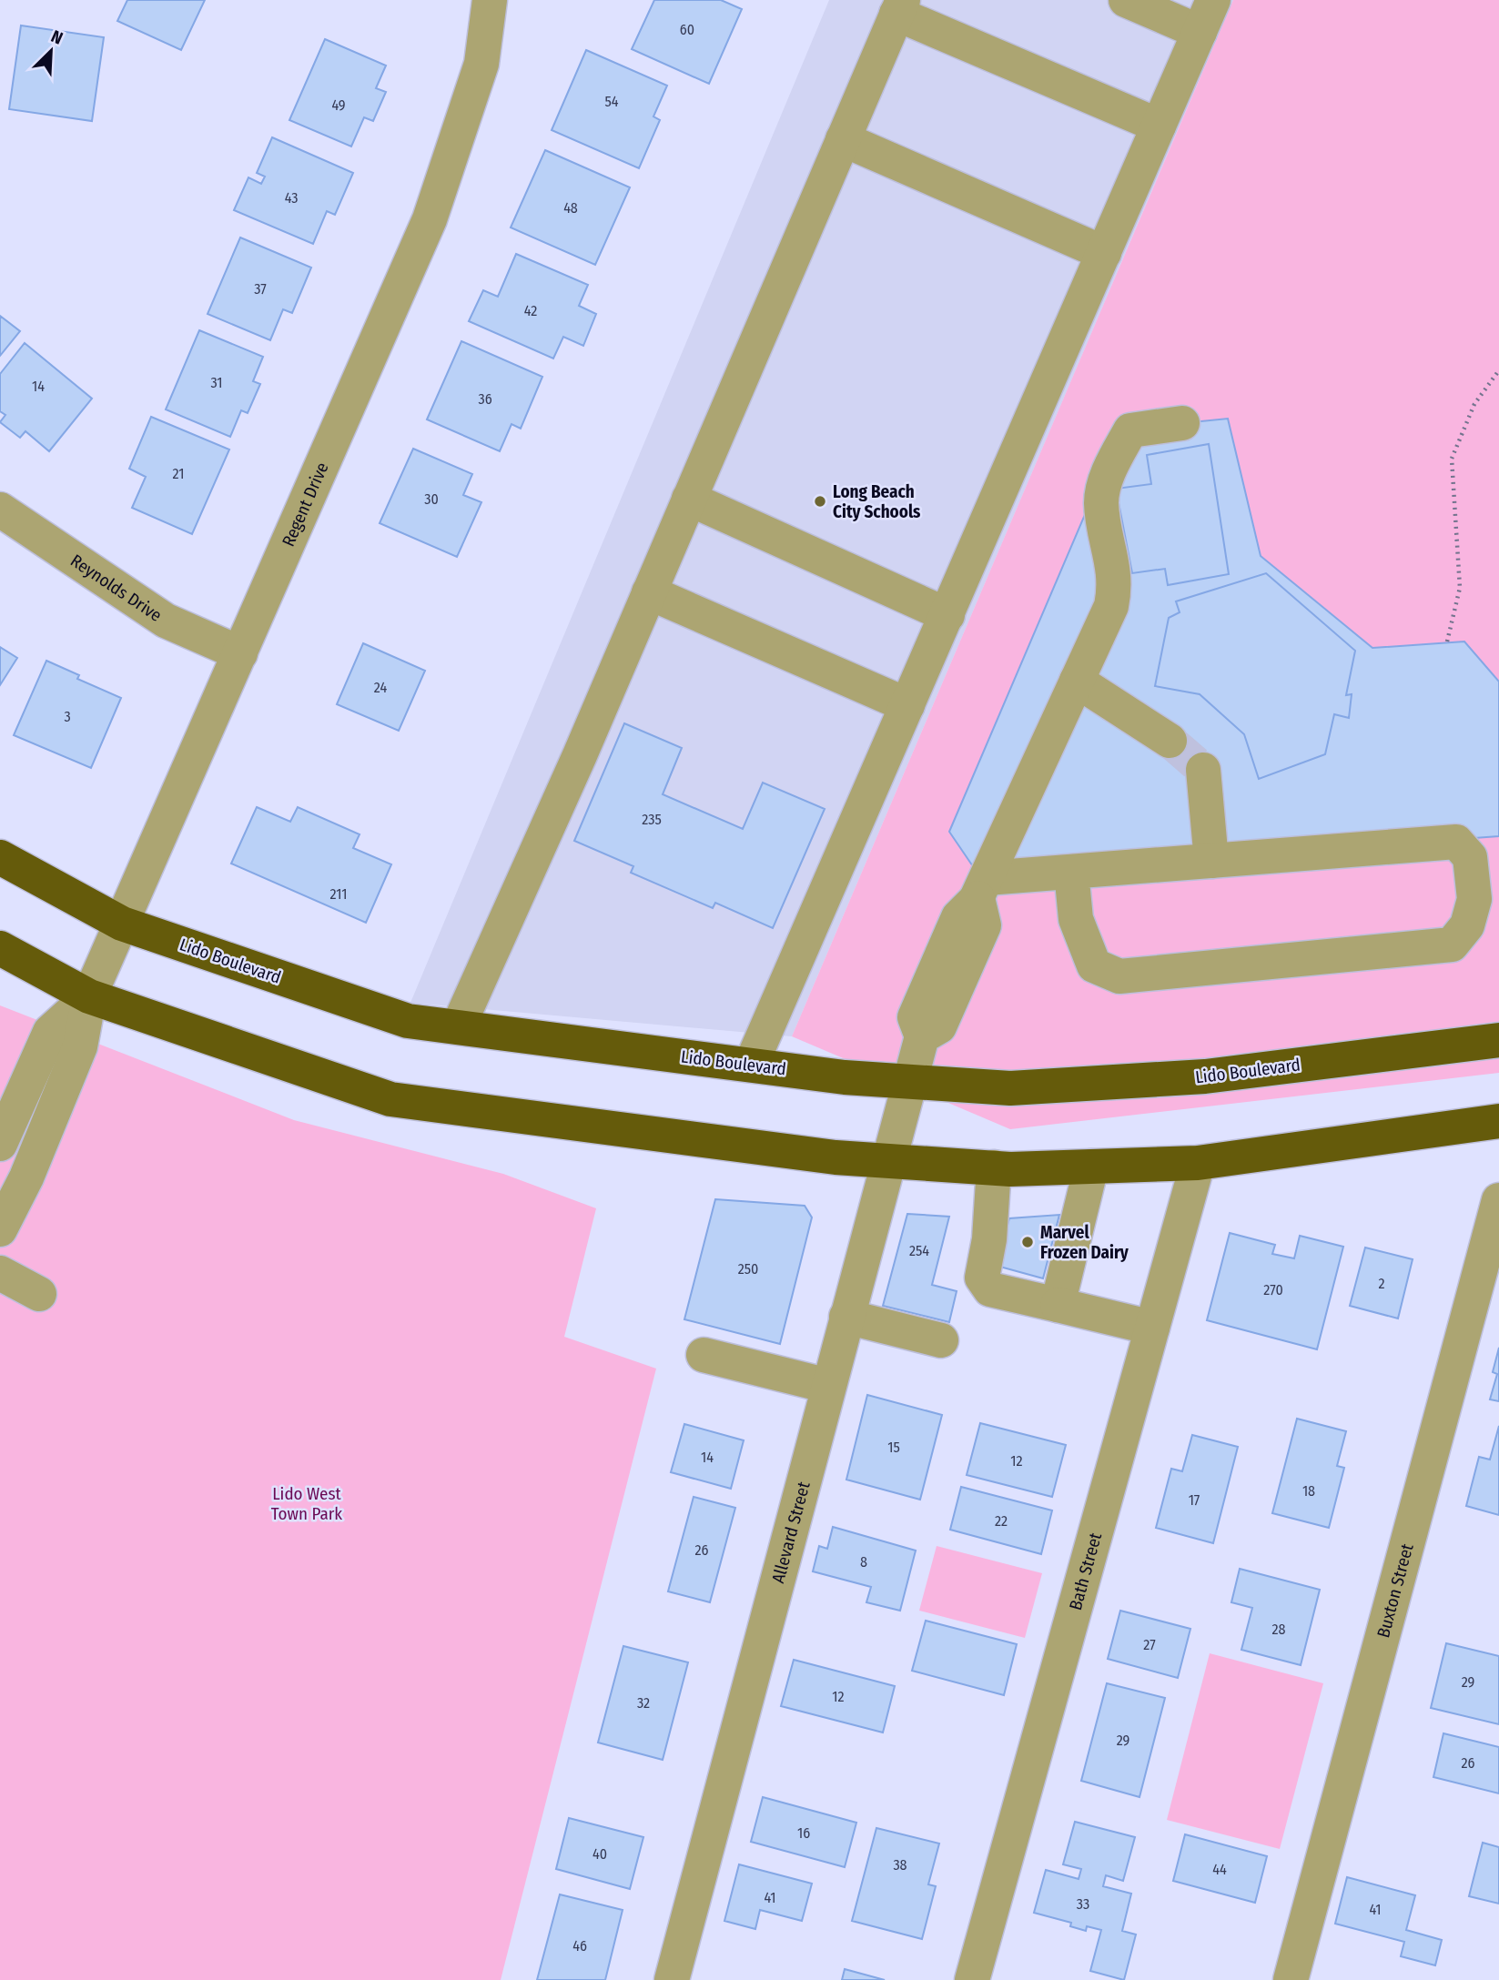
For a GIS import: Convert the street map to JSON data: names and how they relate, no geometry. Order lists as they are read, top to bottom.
{
  "streets": {
    "highway": ["Lido Boulevard"],
    "street": [
      "Regent Drive",
      "Reynolds Drive",
      "Allevard Street",
      "Bath Street",
      "Buxton Street"
    ]
  },
  "crossings": [
    ["Regent Drive", "Reynolds Drive"],
    ["Regent Drive", "Lido Boulevard"],
    ["Lido Boulevard", "Allevard Street"]
  ],
  "parks": ["Lido West Town Park"],
  "places": ["Long Beach City Schools", "Marvel Frozen Dairy"],
  "house_numbers": [
    "60",
    "54",
    "49",
    "43",
    "48",
    "37",
    "42",
    "31",
    "14",
    "36",
    "21",
    "30",
    "24",
    "3",
    "235",
    "211",
    "254",
    "250",
    "2",
    "270",
    "15",
    "14",
    "12",
    "18",
    "17",
    "22",
    "26",
    "8",
    "28",
    "27",
    "29",
    "12",
    "32",
    "29",
    "26",
    "16",
    "40",
    "38",
    "44",
    "41",
    "33",
    "41",
    "46"
  ],
  "north": "top right"
}
